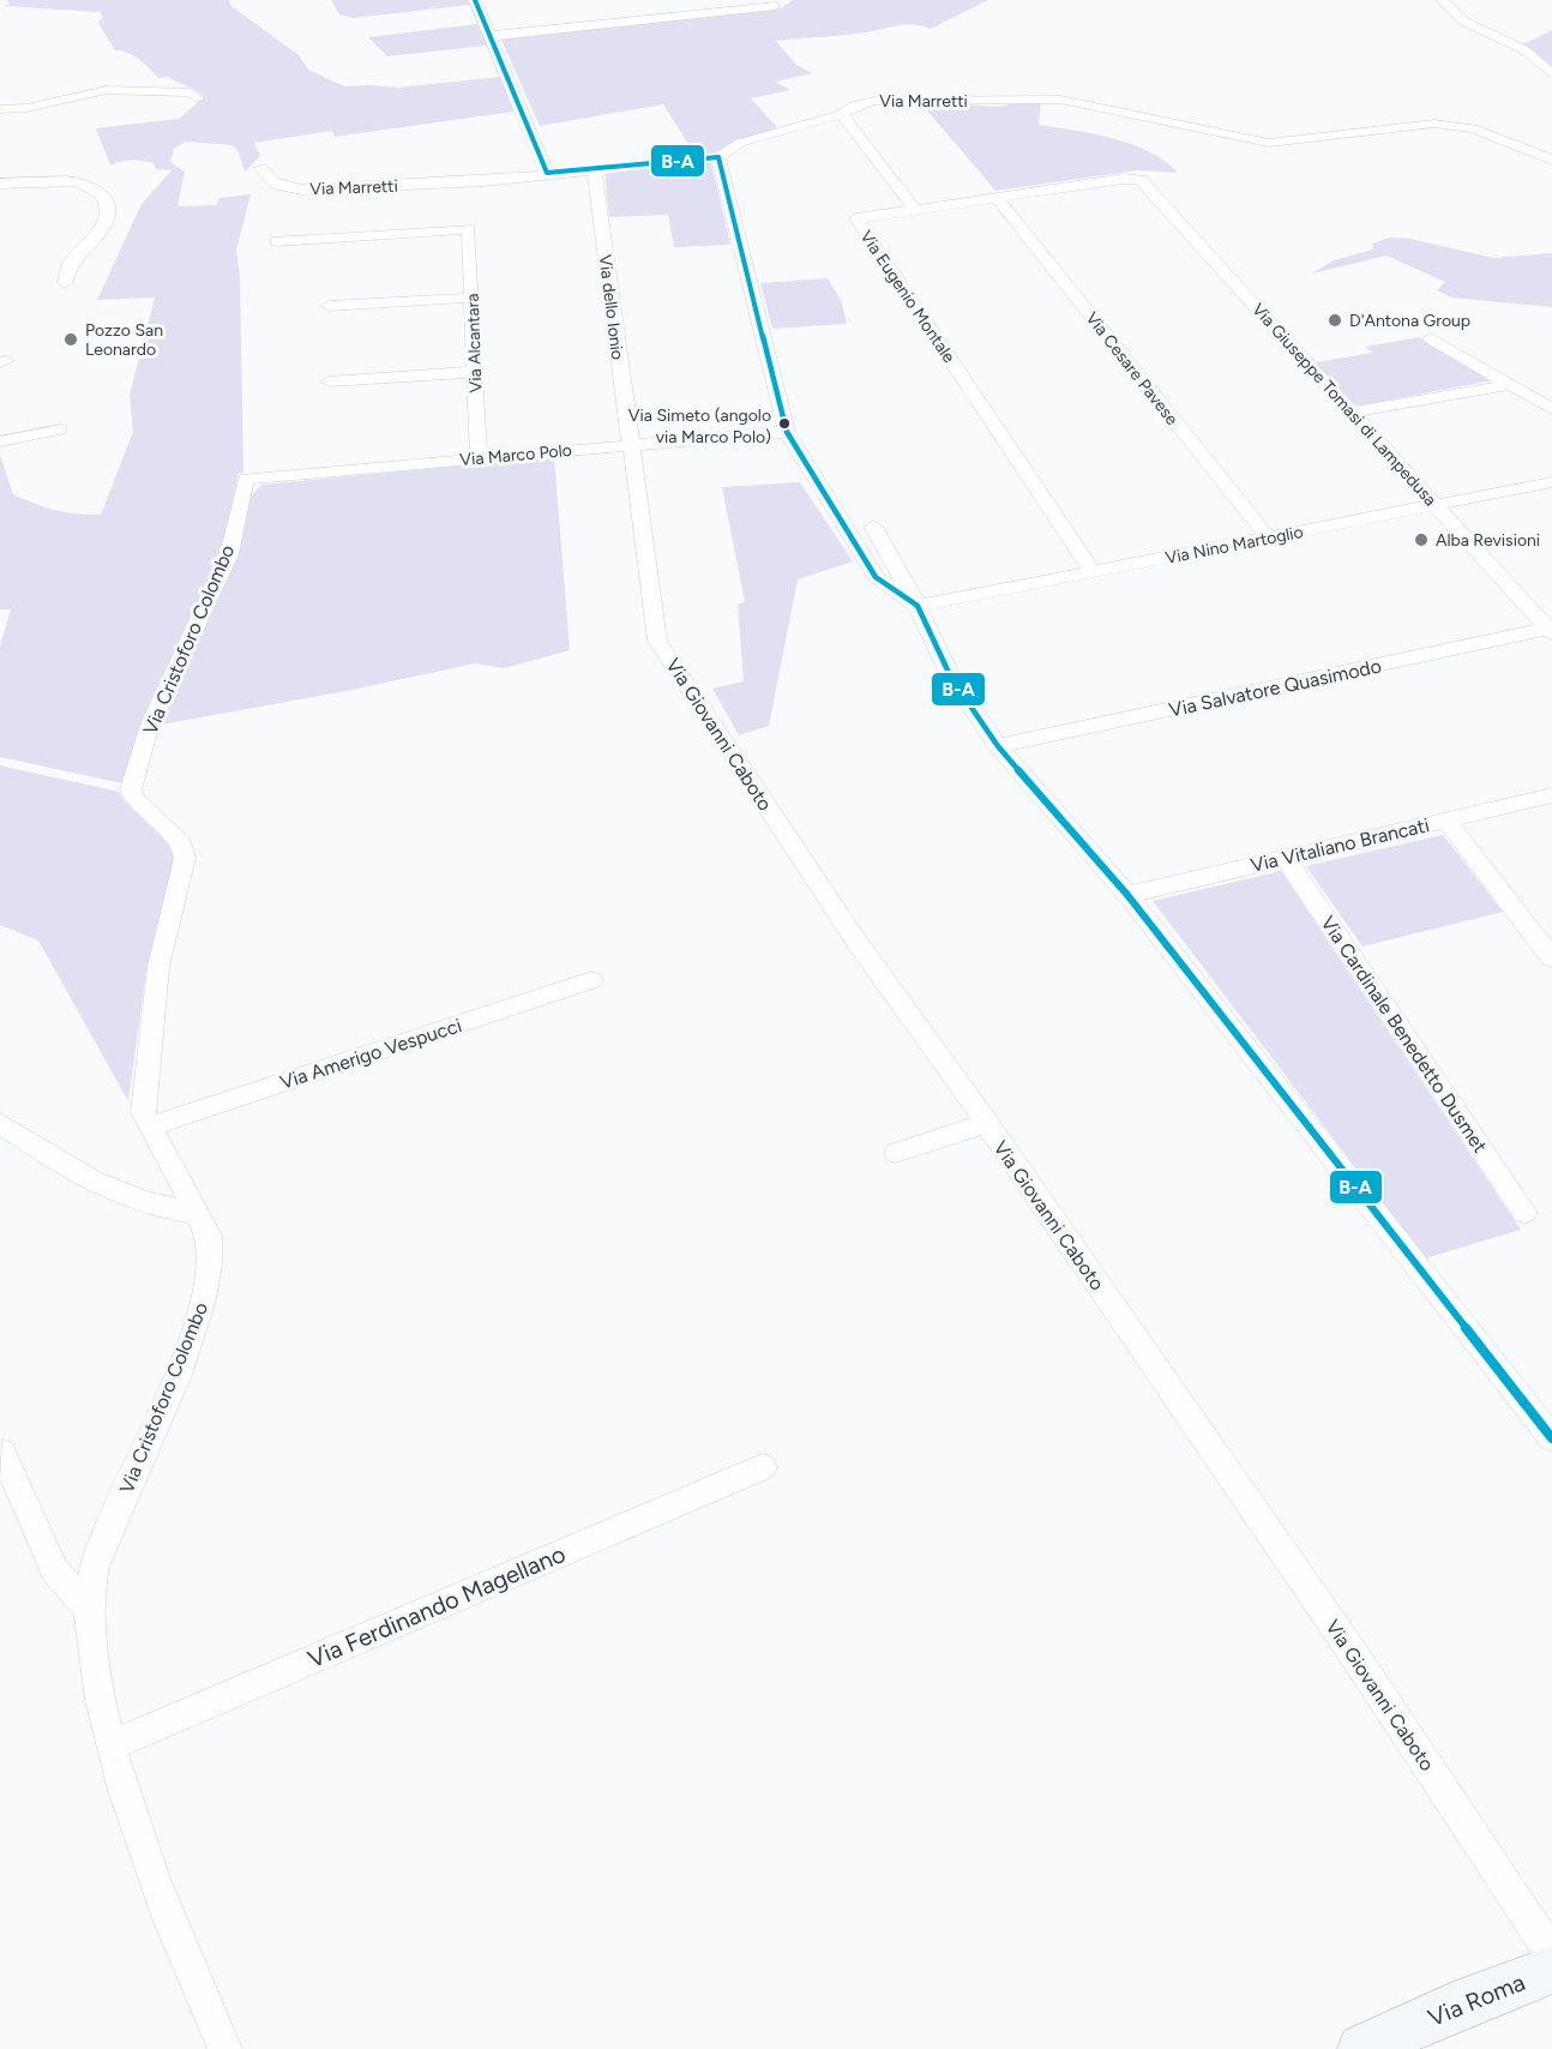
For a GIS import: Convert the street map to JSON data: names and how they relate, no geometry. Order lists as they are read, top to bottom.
{
  "streets": {
    "main road": ["Via Roma"],
    "street": [
      "Via Marretti",
      "Via Eugenio Montale",
      "Via dello Ionio",
      "Via Alcantara",
      "Via Cesare Pavese",
      "Via Giuseppe Tomasi di Lampedusa",
      "Via Marco Polo",
      "Via Nino Martoglio",
      "Via Cristoforo Colombo",
      "Via Salvatore Quasimodo",
      "Via Giovanni Caboto",
      "Via Vitaliano Brancati",
      "Via Cardinale Benedetto Dusmet",
      "Via Amerigo Vespucci",
      "Via Ferdinando Magellano"
    ]
  },
  "crossings": [
    ["Via Marretti", "Via dello Ionio"],
    ["Via Eugenio Montale", "Via Cesare Pavese"],
    ["Via Eugenio Montale", "Via Giuseppe Tomasi di Lampedusa"],
    ["Via Eugenio Montale", "Via Nino Martoglio"],
    ["Via dello Ionio", "Via Marco Polo"],
    ["Via dello Ionio", "Via Giovanni Caboto"],
    ["Via Alcantara", "Via Marco Polo"],
    ["Via Cesare Pavese", "Via Nino Martoglio"],
    ["Via Giuseppe Tomasi di Lampedusa", "Via Nino Martoglio"],
    ["Via Giuseppe Tomasi di Lampedusa", "Via Salvatore Quasimodo"],
    ["Via Marco Polo", "Via Cristoforo Colombo"],
    ["Via Marco Polo", "Via Giovanni Caboto"],
    ["Via Cristoforo Colombo", "Via Amerigo Vespucci"],
    ["Via Cristoforo Colombo", "Via Ferdinando Magellano"],
    ["Via Vitaliano Brancati", "Via Cardinale Benedetto Dusmet"]
  ],
  "places": [
    "D'Antona Group",
    "Pozzo San Leonardo",
    "Via Simeto (angolo via Marco Polo)",
    "Alba Revisioni"
  ],
  "lines": ["transit line B-A"]
}
